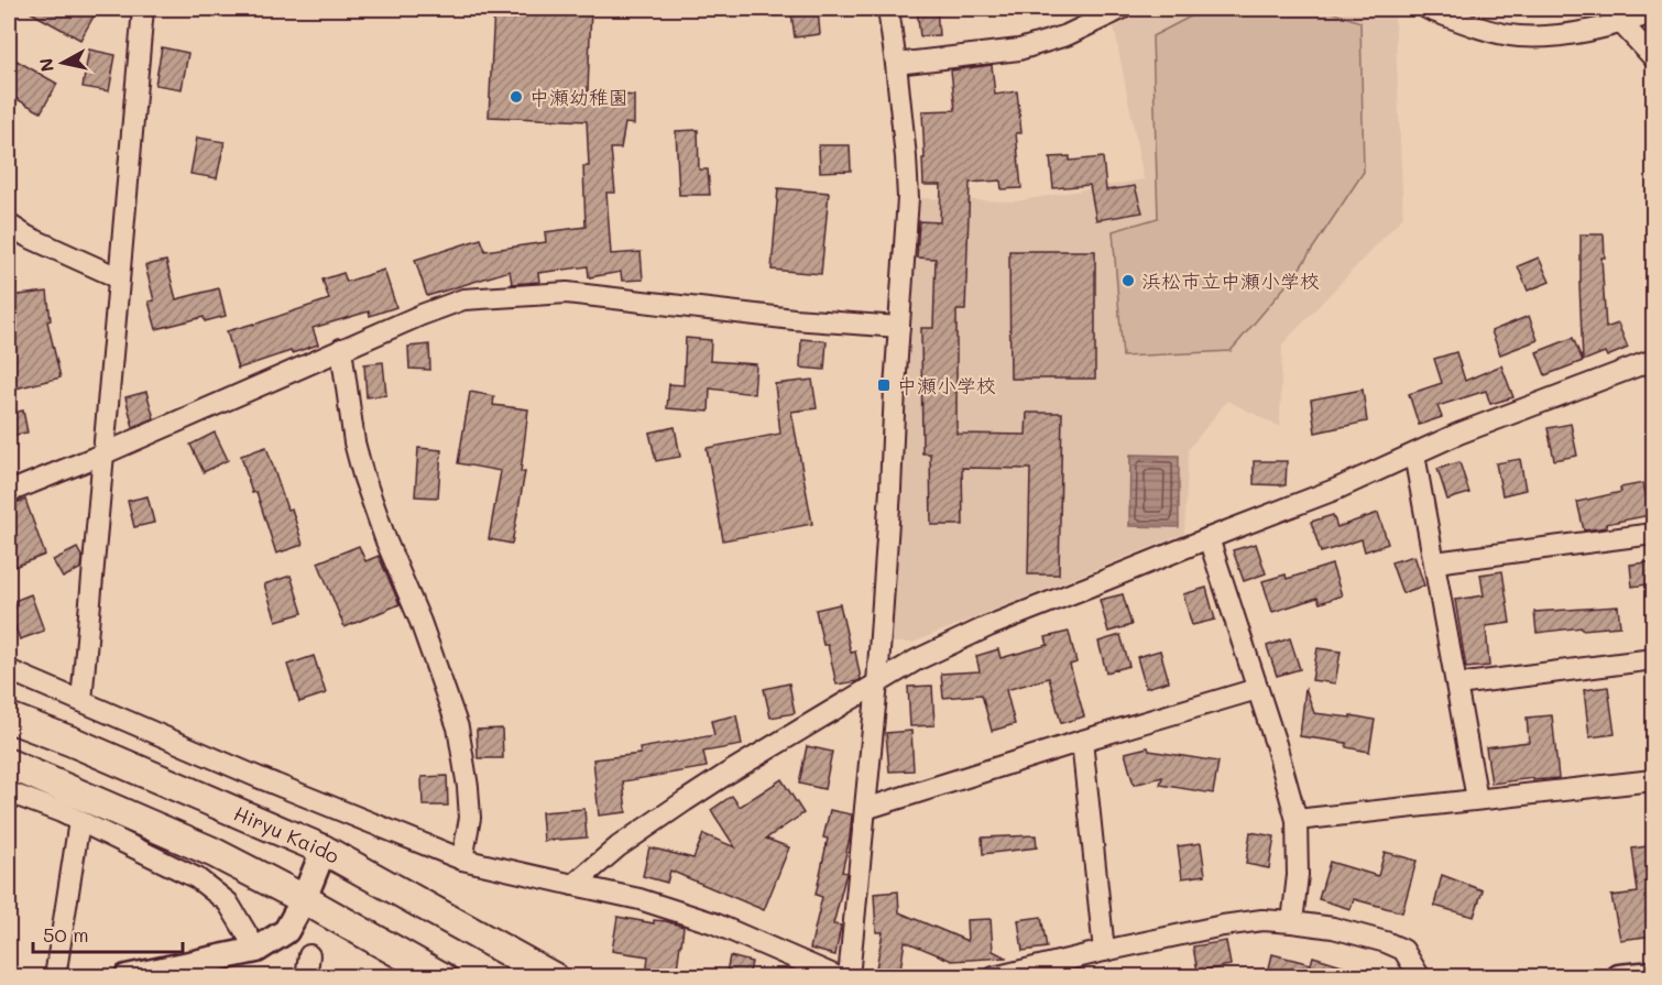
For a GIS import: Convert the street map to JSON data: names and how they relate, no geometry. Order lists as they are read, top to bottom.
{
  "streets": {
    "highway": ["Hiryu Kaido"]
  },
  "places": {
    "other": ["中瀬幼稚園", "浜松市立中瀬小学校"],
    "transit": ["中瀬小学校"]
  },
  "scale_bar": "50 m",
  "north": "left"
}
